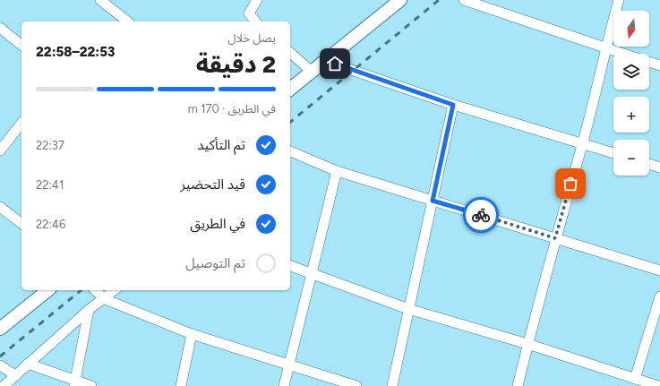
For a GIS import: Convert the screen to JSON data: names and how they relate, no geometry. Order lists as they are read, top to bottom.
{
  "north": "bottom",
  "page": {
    "map_buttons": ["+", "−"],
    "heading": ["2 دقيقة", "يصل خلال", "22:53–22:58"],
    "bar": "في الطريق · 170 m",
    "list": [
      ["تم التأكيد", "22:37"],
      ["قيد التحضير", "22:41"],
      ["في الطريق", "22:46"],
      "تم التوصيل"
    ]
  }
}
